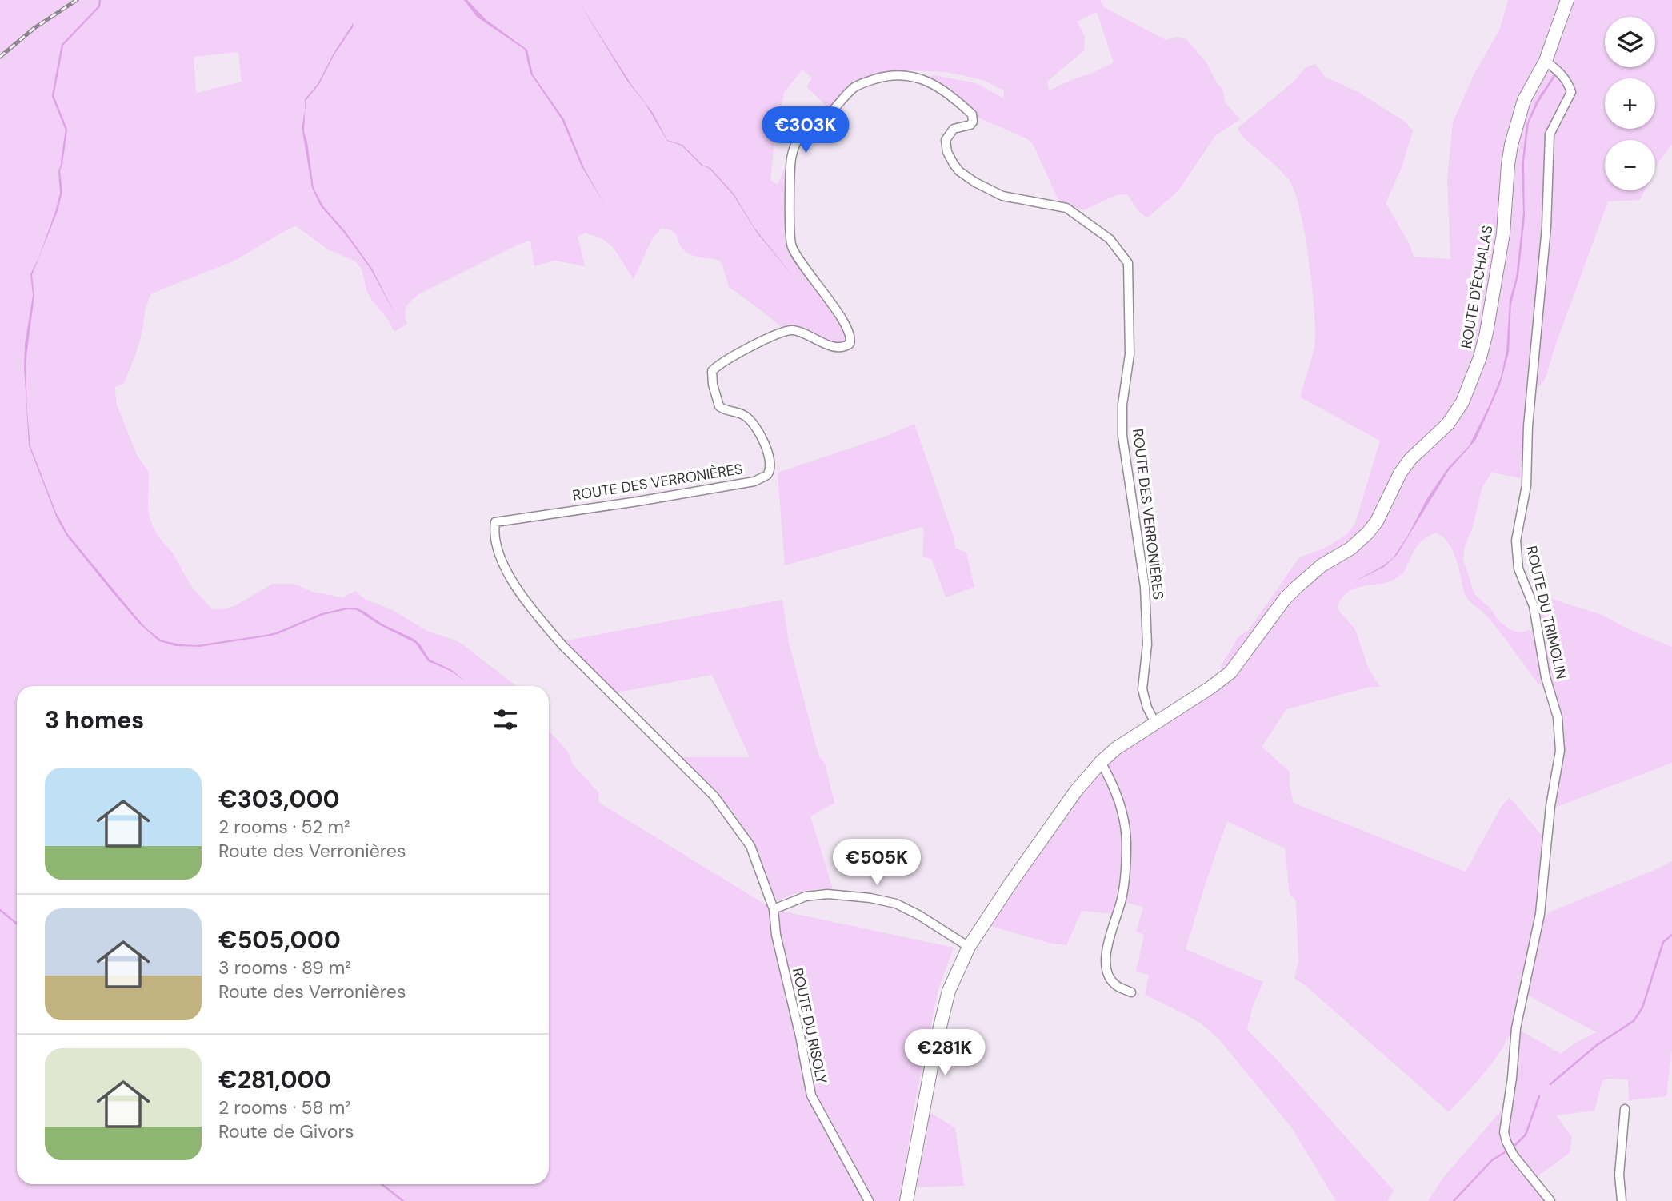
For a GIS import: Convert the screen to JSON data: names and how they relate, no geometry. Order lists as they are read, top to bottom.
{
  "streets": {
    "street": [
      "ROUTE D'ÉCHALAS",
      "ROUTE DES VERRONIÈRES",
      "ROUTE DU TRIMOLIN",
      "ROUTE DU RISOLY"
    ]
  },
  "crossings": [
    ["ROUTE D'ÉCHALAS", "ROUTE DES VERRONIÈRES"],
    ["ROUTE D'ÉCHALAS", "ROUTE DU TRIMOLIN"],
    ["ROUTE DES VERRONIÈRES", "ROUTE DU RISOLY"]
  ],
  "page": {
    "map_buttons": ["+", "−"],
    "price": ["€303K", "€505K", "€281K"],
    "heading": "3 homes",
    "list": [
      {
        "name": "€303,000",
        "note": "2 rooms · 52 m² · Route des Verronières"
      },
      {
        "name": "€505,000",
        "note": "3 rooms · 89 m² · Route des Verronières"
      },
      {
        "name": "€281,000",
        "note": "2 rooms · 58 m² · Route de Givors"
      }
    ]
  }
}
